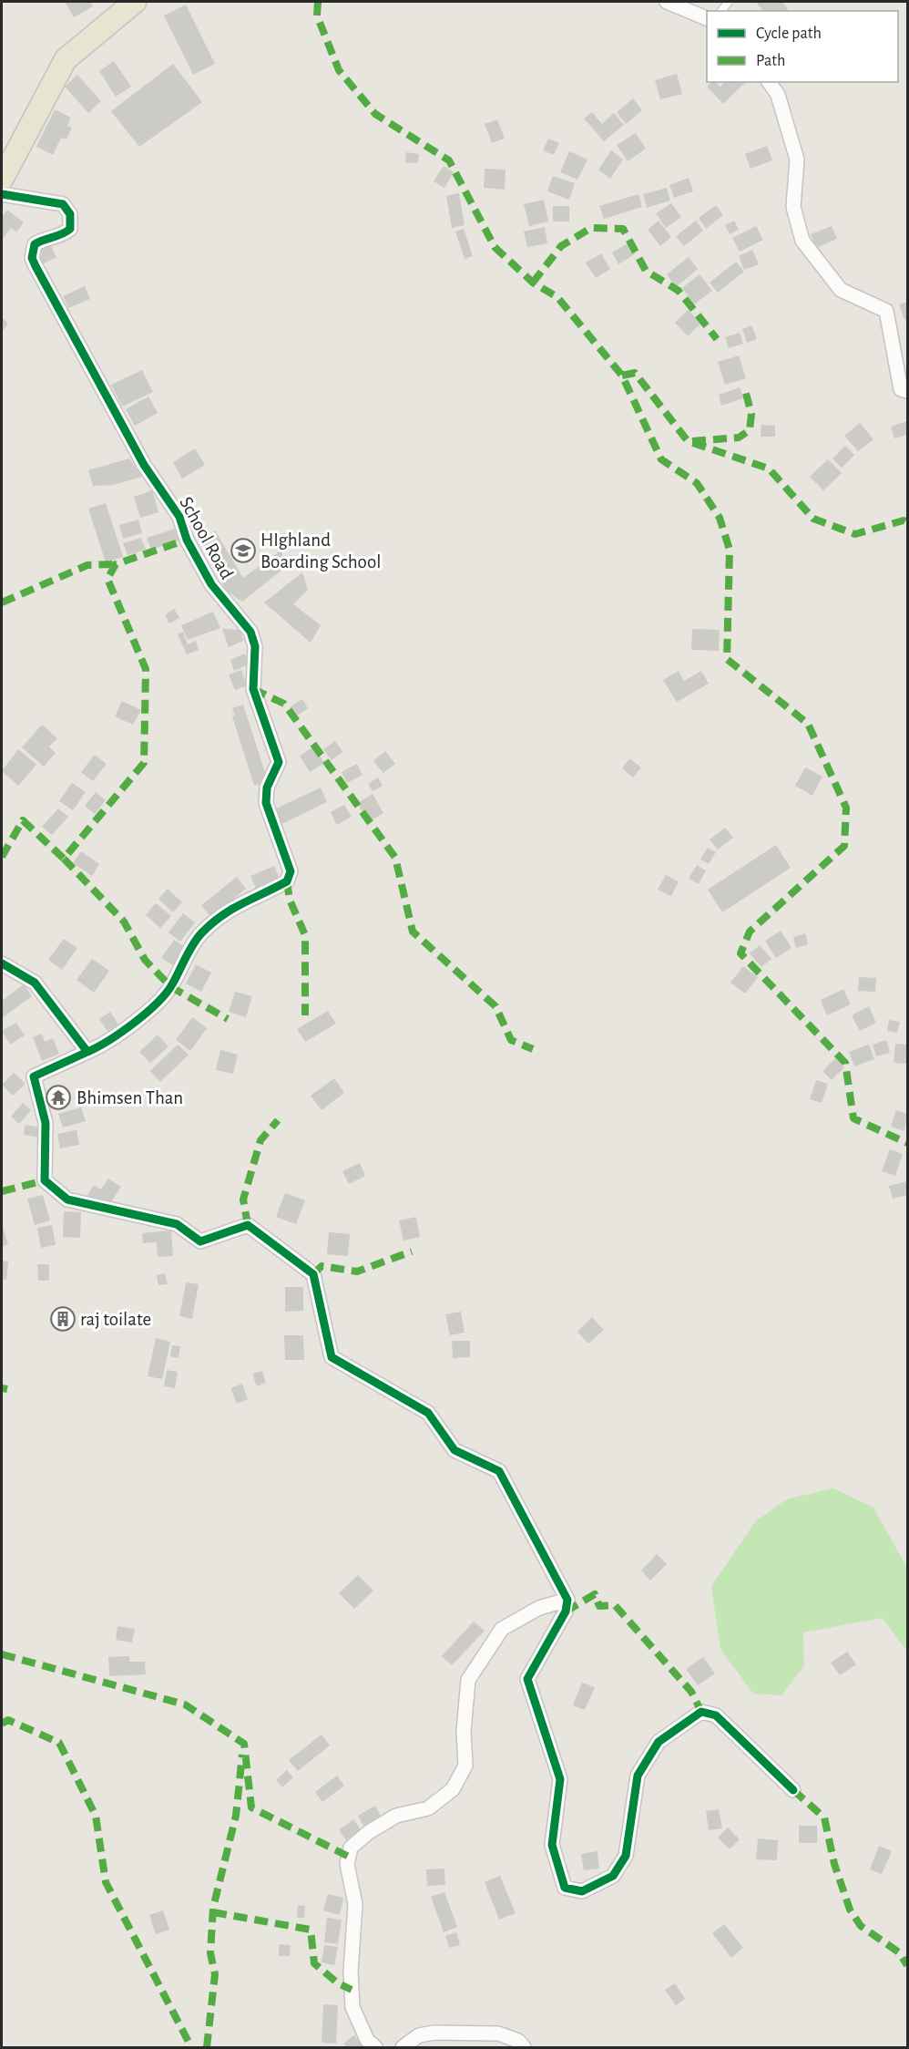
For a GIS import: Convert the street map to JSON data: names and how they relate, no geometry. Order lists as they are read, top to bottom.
{
  "streets": {
    "street": ["School Road"]
  },
  "places": {
    "school or university": ["HIghland Boarding School"],
    "temple": ["Bhimsen Than"],
    "building": ["raj toilate"]
  },
  "legend": ["Cycle path", "Path"]
}
